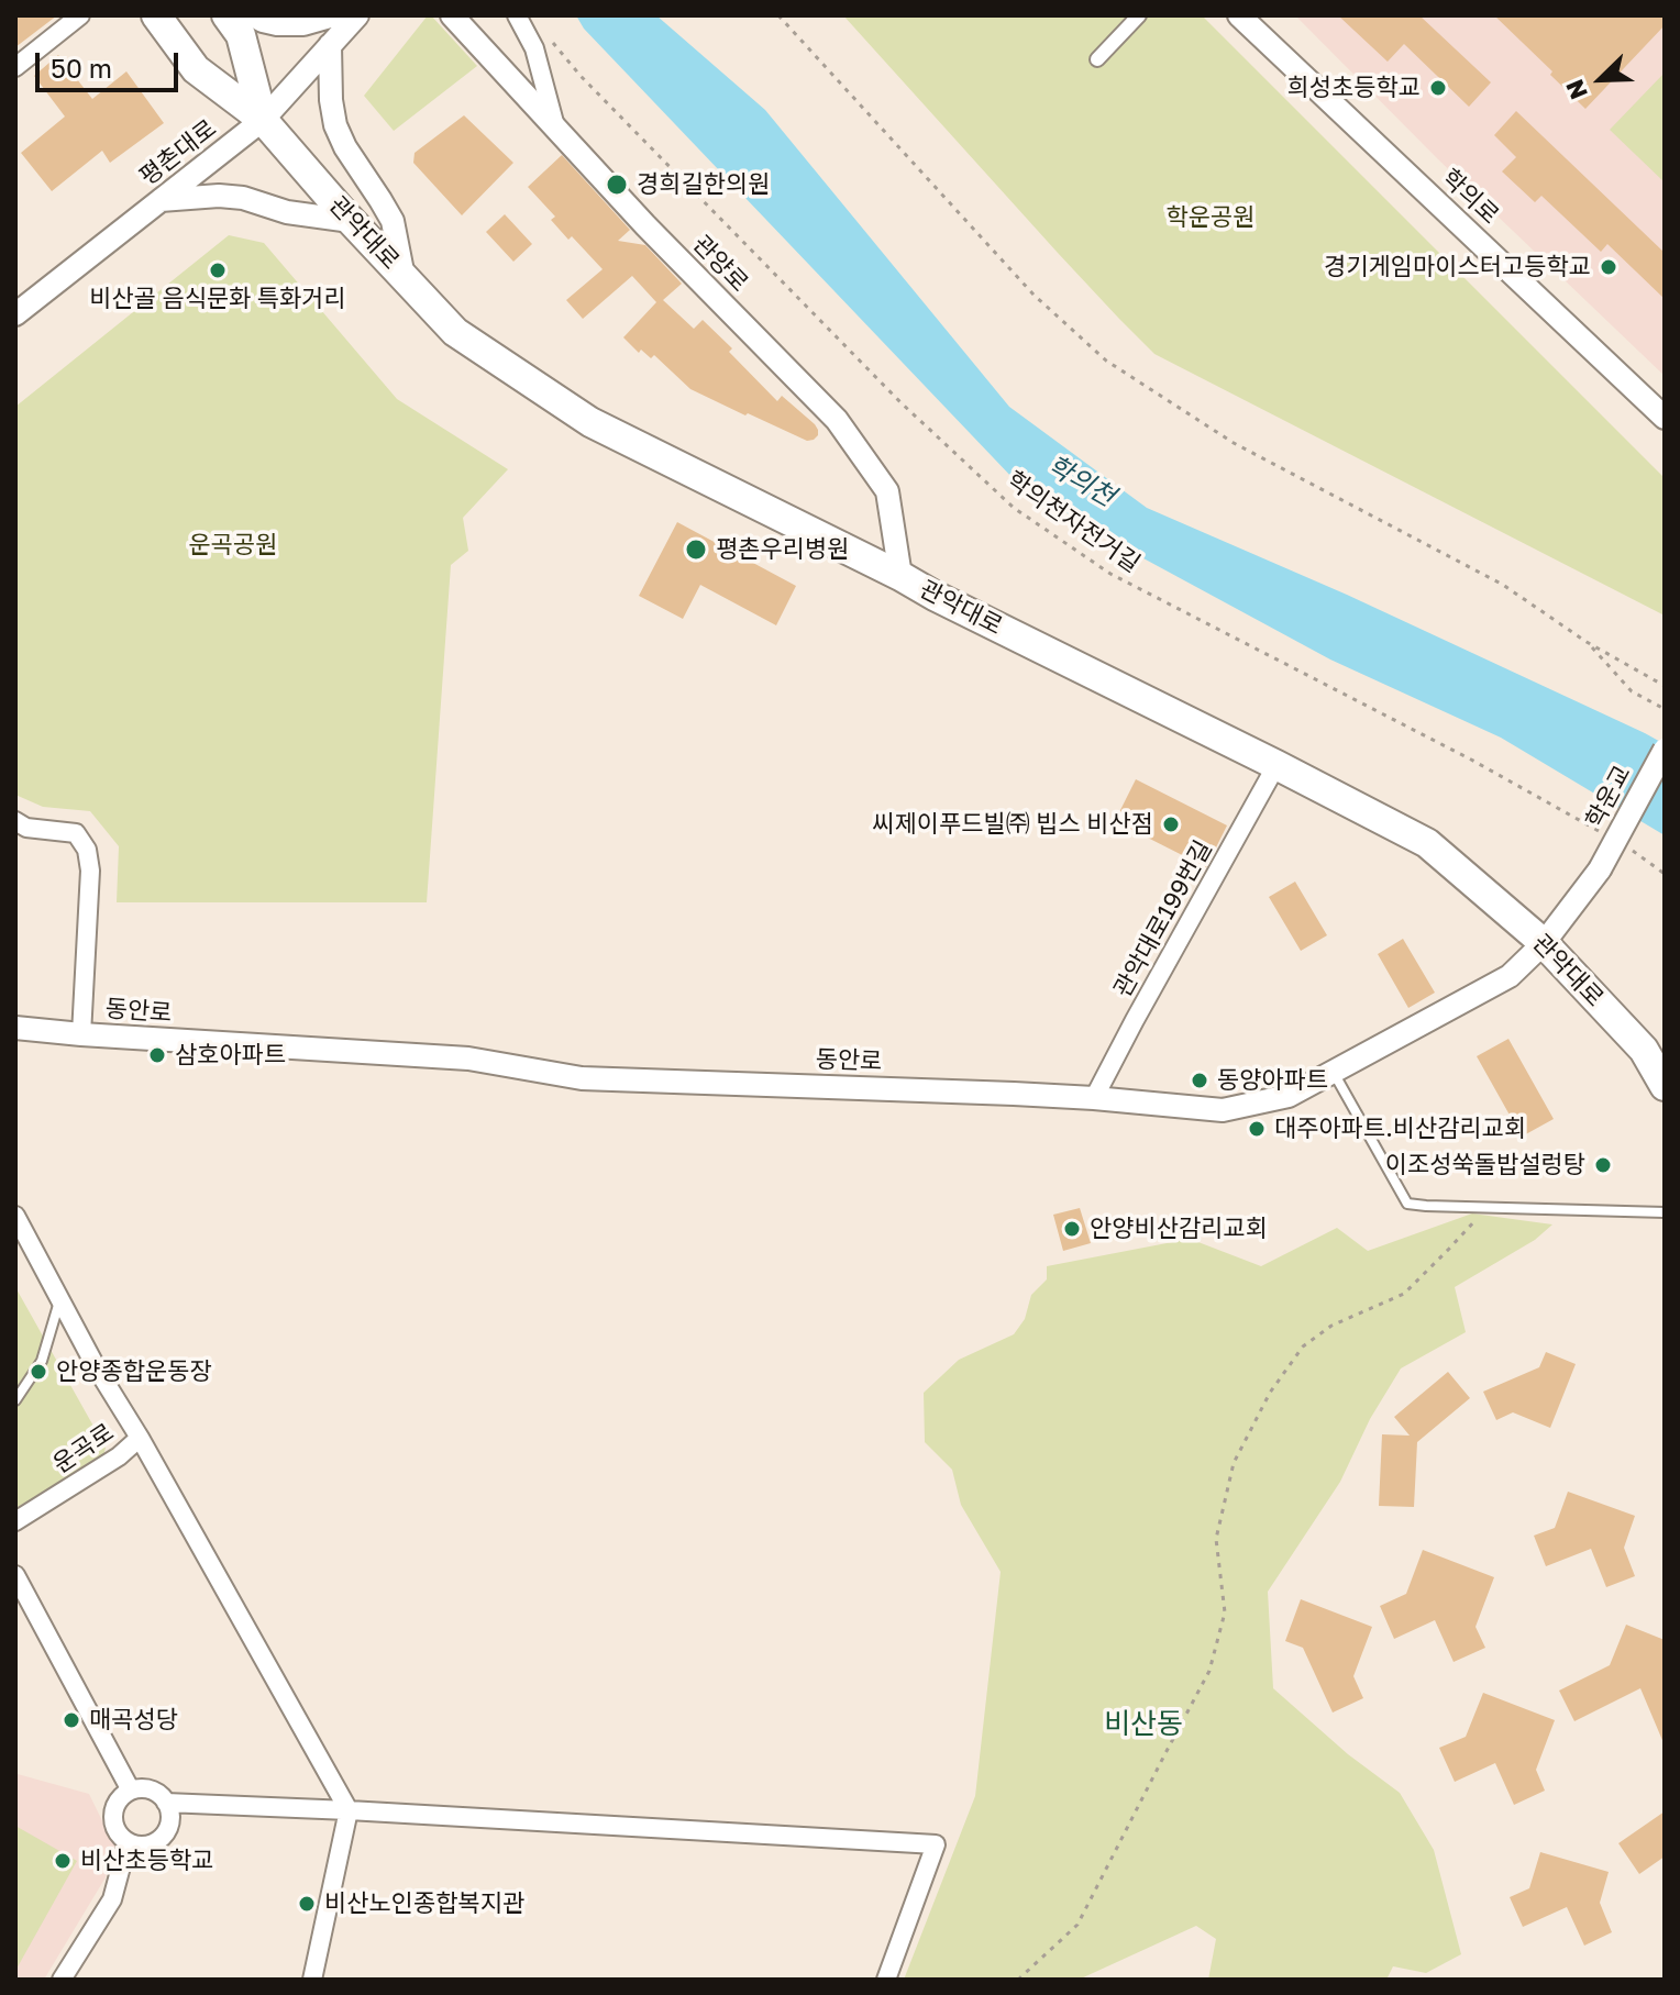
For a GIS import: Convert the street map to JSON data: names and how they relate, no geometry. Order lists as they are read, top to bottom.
{
  "streets": {
    "main road": ["관악대로"],
    "street": [
      "평촌대로",
      "학의로",
      "관양로",
      "학운교",
      "관악대로199번길",
      "동안로",
      "운곡로"
    ],
    "path": ["학의천자전거길"]
  },
  "crossings": [
    ["평촌대로", "관악대로"],
    ["관악대로", "관양로"],
    ["관악대로", "관악대로199번길"],
    ["관악대로", "동안로"],
    ["학운교", "동안로"],
    ["관악대로199번길", "동안로"]
  ],
  "districts": ["비산동"],
  "water": ["학의천"],
  "parks": ["학운공원", "운곡공원"],
  "places": [
    "희성초등학교",
    "경희길한의원",
    "경기게임마이스터고등학교",
    "비산골 음식문화 특화거리",
    "평촌우리병원",
    "씨제이푸드빌㈜ 빕스 비산점",
    "삼호아파트",
    "동양아파트",
    "대주아파트.비산감리교회",
    "이조성쑥돌밥설렁탕",
    "안양비산감리교회",
    "안양종합운동장",
    "매곡성당",
    "비산초등학교",
    "비산노인종합복지관"
  ],
  "scale_bar": "50 m",
  "north": "bottom left"
}
